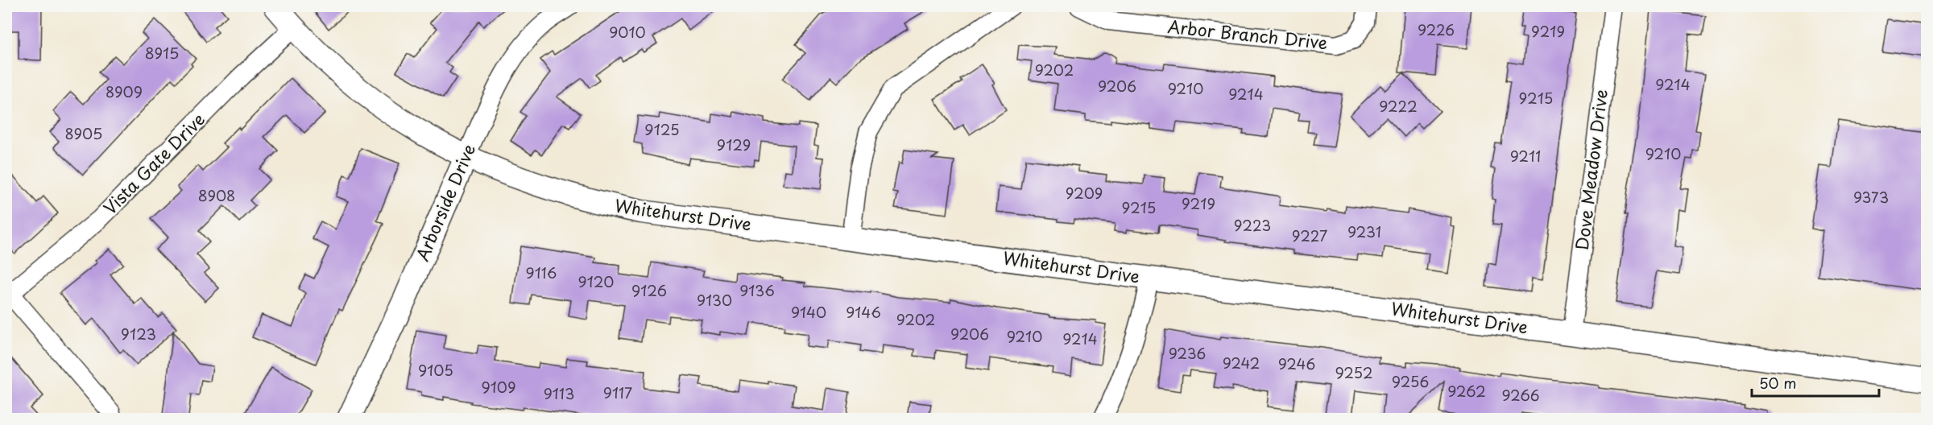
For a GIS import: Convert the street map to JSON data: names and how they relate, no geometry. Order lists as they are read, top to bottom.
{
  "streets": {
    "street": [
      "Arbor Branch Drive",
      "Vista Gate Drive",
      "Dove Meadow Drive",
      "Arborside Drive",
      "Whitehurst Drive"
    ]
  },
  "crossings": [
    ["Vista Gate Drive", "Whitehurst Drive"],
    ["Dove Meadow Drive", "Whitehurst Drive"],
    ["Arborside Drive", "Whitehurst Drive"]
  ],
  "house_numbers": [
    "9226",
    "9219",
    "9010",
    "8915",
    "9202",
    "9214",
    "9206",
    "9210",
    "8909",
    "9214",
    "9215",
    "9222",
    "9125",
    "8905",
    "9129",
    "9210",
    "9211",
    "9209",
    "8908",
    "9373",
    "9219",
    "9215",
    "9223",
    "9231",
    "9227",
    "9116",
    "9120",
    "9126",
    "9136",
    "9130",
    "9140",
    "9146",
    "9202",
    "9123",
    "9206",
    "9210",
    "9214",
    "9236",
    "9242",
    "9246",
    "9105",
    "9252",
    "9256",
    "9109",
    "9262",
    "9117",
    "9113",
    "9266"
  ],
  "scale_bar": "50 m"
}
